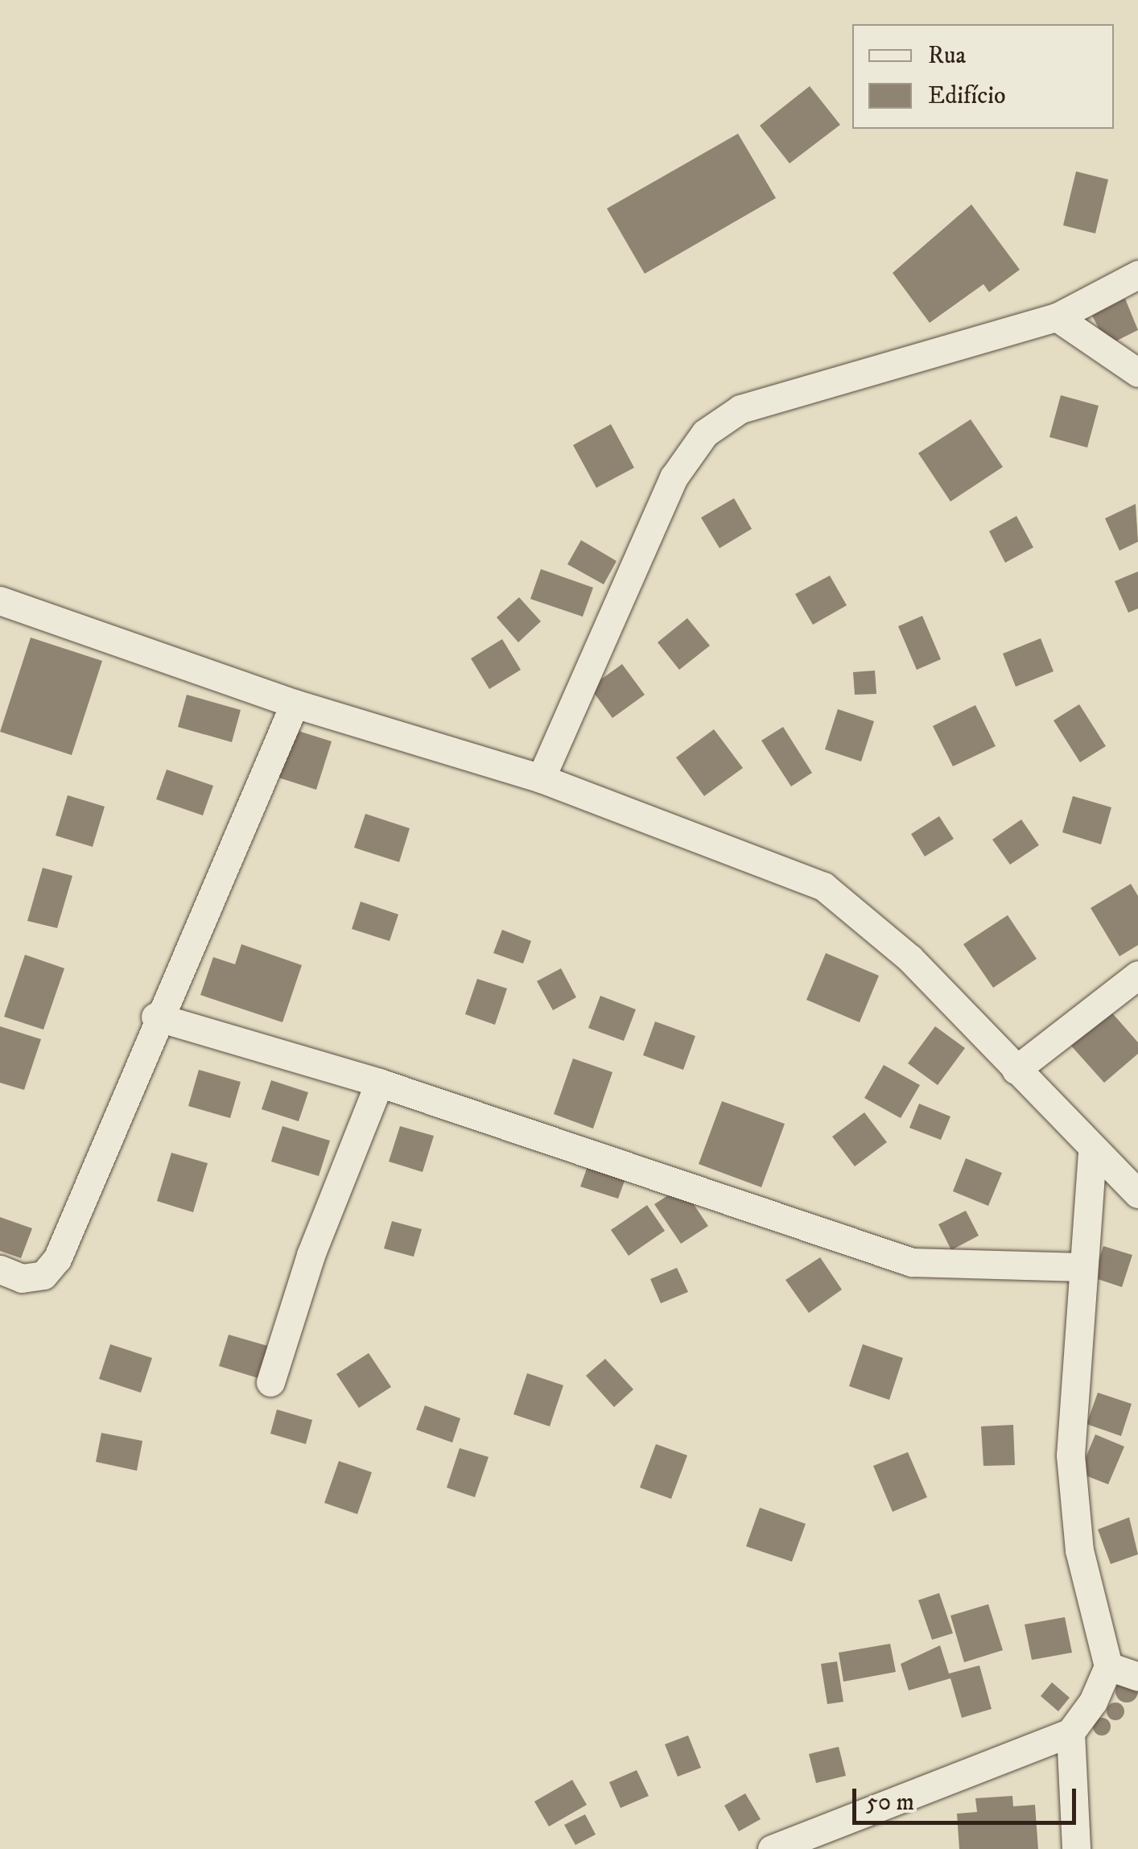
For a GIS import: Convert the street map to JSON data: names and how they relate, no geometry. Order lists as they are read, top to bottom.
{
  "legend": ["Rua", "Edifício"],
  "scale_bar": "50 m"
}
